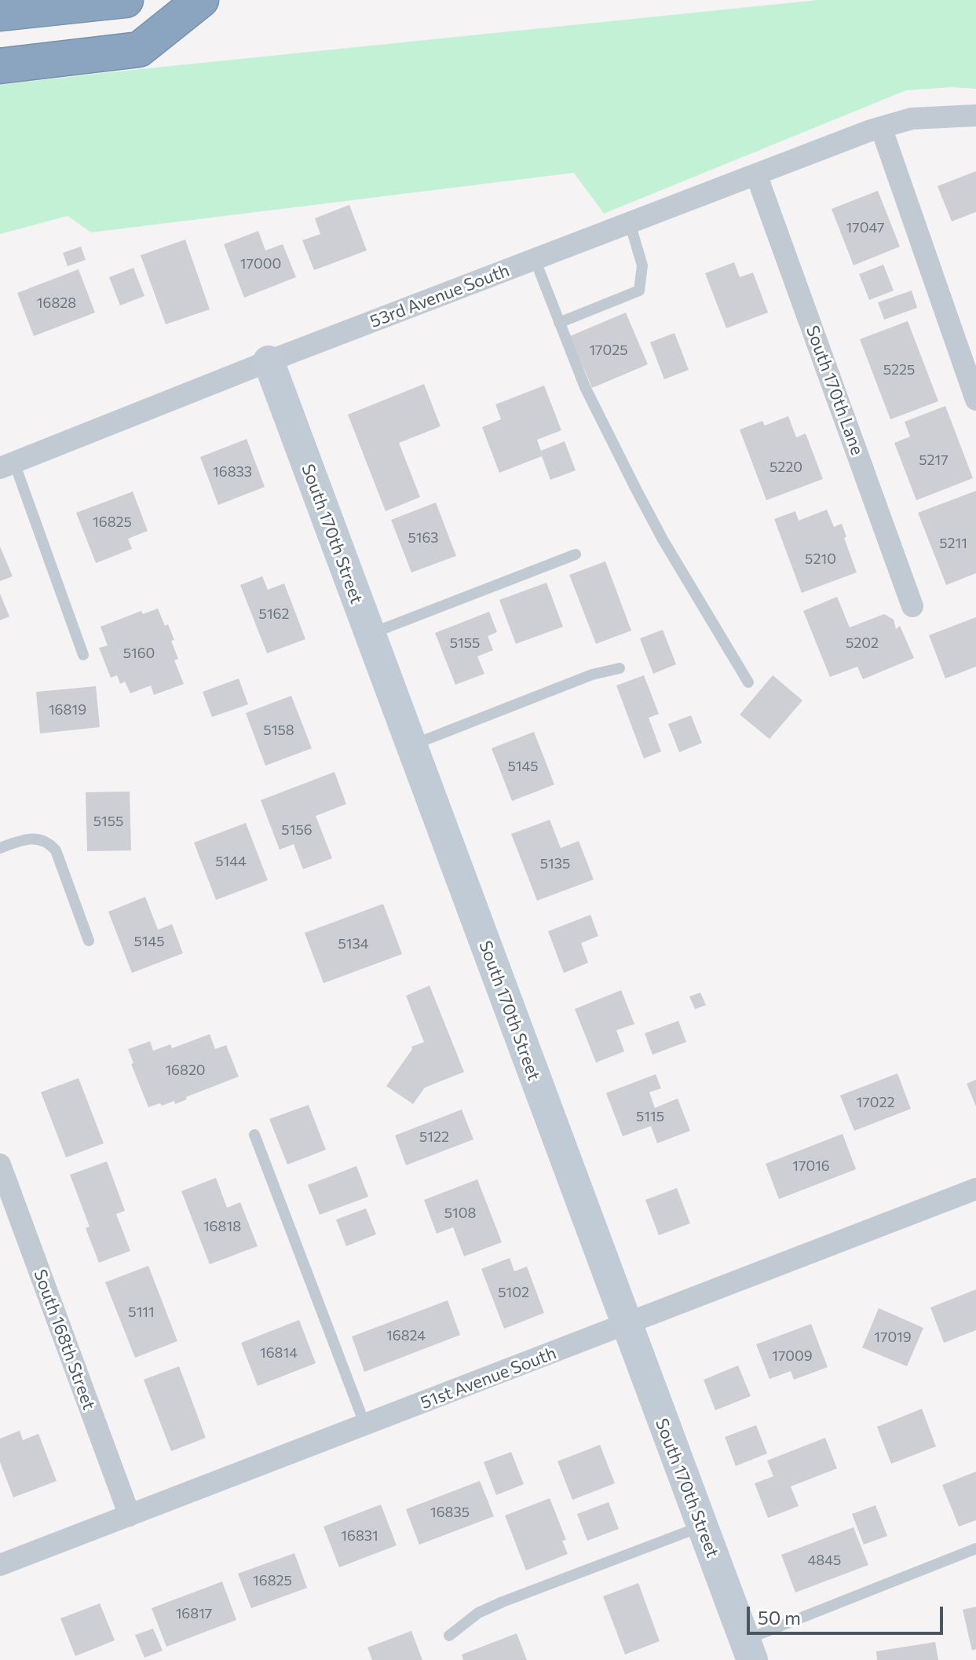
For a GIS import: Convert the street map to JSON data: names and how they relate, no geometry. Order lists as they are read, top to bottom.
{
  "streets": {
    "street": [
      "53rd Avenue South",
      "South 170th Lane",
      "South 170th Street",
      "South 168th Street",
      "51st Avenue South"
    ]
  },
  "crossings": [
    ["53rd Avenue South", "South 170th Lane"],
    ["53rd Avenue South", "South 170th Street"],
    ["South 170th Street", "51st Avenue South"],
    ["South 168th Street", "51st Avenue South"]
  ],
  "house_numbers": [
    "17047",
    "17000",
    "16828",
    "17025",
    "5225",
    "5217",
    "5220",
    "16833",
    "16825",
    "5163",
    "5211",
    "5210",
    "5162",
    "5155",
    "5202",
    "5160",
    "16819",
    "5158",
    "5145",
    "5155",
    "5156",
    "5144",
    "5135",
    "5145",
    "5134",
    "16820",
    "17022",
    "5115",
    "5122",
    "17016",
    "5108",
    "16818",
    "5102",
    "5111",
    "16824",
    "17019",
    "16814",
    "17009",
    "16835",
    "16831",
    "4845",
    "16825",
    "16817"
  ],
  "scale_bar": "50 m"
}
